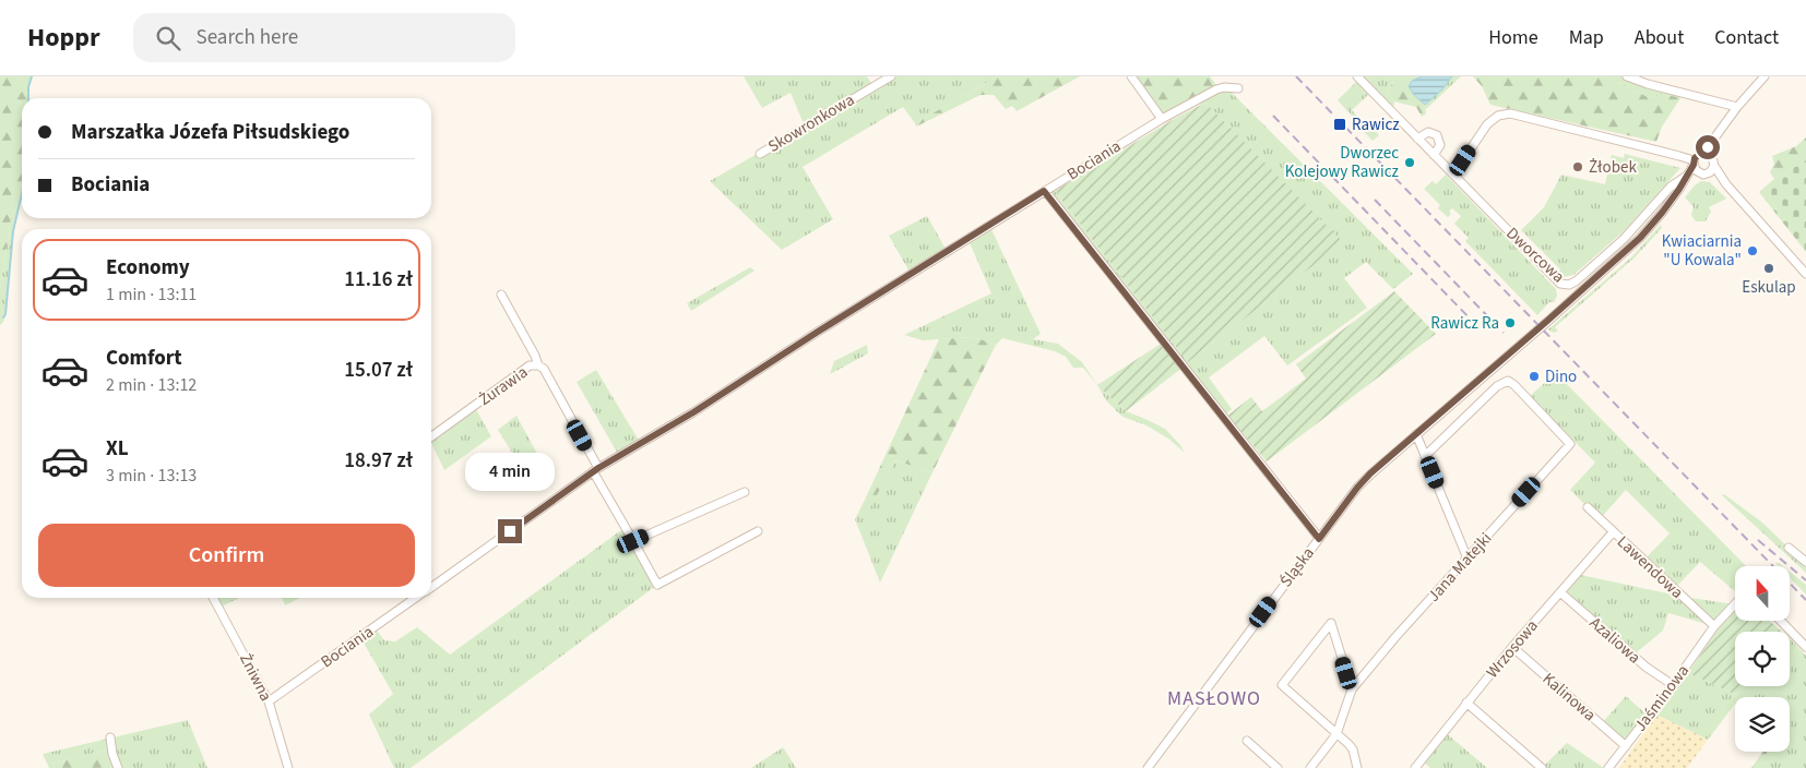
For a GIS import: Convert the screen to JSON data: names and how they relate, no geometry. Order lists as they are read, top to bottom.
{
  "streets": {
    "street": [
      "Skowronkowa",
      "Bociania",
      "Dworcowa",
      "Żurawia",
      "Śląska",
      "Jana Matejki",
      "Lawendowa",
      "Azaliowa",
      "Wrzosowa",
      "Żniwna",
      "Kalinowa",
      "Jaśminowa"
    ]
  },
  "crossings": [
    ["Bociania", "Żurawia"],
    ["Bociania", "Żniwna"],
    ["Lawendowa", "Wrzosowa"],
    ["Lawendowa", "Jaśminowa"],
    ["Azaliowa", "Wrzosowa"],
    ["Azaliowa", "Jaśminowa"],
    ["Wrzosowa", "Kalinowa"],
    ["Kalinowa", "Jaśminowa"]
  ],
  "districts": ["MASŁOWO"],
  "places": {
    "transit": ["Rawicz"],
    "other": [
      "Dworzec Kolejowy Rawicz",
      "Żłobek",
      "Kwiaciarnia \"U Kowala\"",
      "Eskulap",
      "Rawicz Ra",
      "Dino"
    ]
  },
  "north": "top",
  "page": {
    "header": "Hoppr",
    "search": "Search here",
    "nav": [
      "Home",
      "Map",
      "About",
      "Contact"
    ],
    "banner": ["Marszałka Józefa Piłsudskiego", "Bociania"],
    "list": [
      {
        "name": "Economy",
        "note": "1 min · 13:11",
        "value": "11.16 zł"
      },
      {
        "name": "Comfort",
        "note": "2 min · 13:12",
        "value": "15.07 zł"
      },
      {
        "name": "XL",
        "note": "3 min · 13:13",
        "value": "18.97 zł"
      }
    ],
    "bubble": "4 min",
    "buttons": "Confirm"
  }
}
